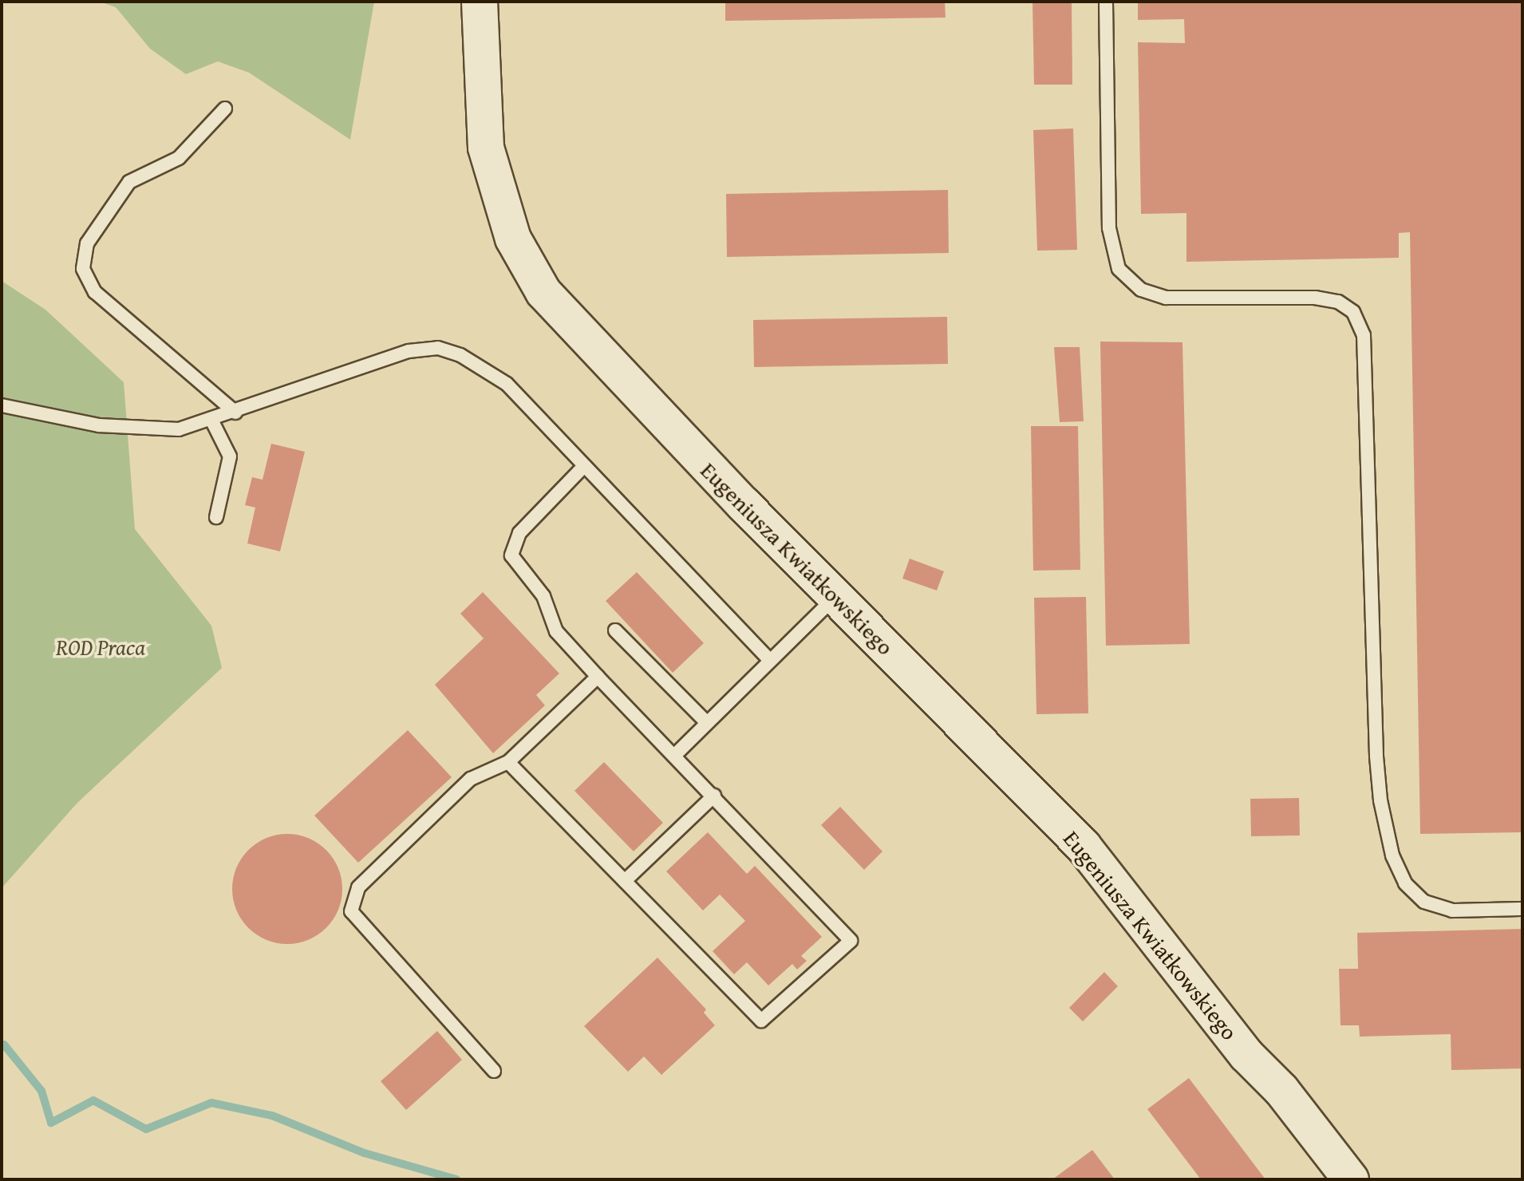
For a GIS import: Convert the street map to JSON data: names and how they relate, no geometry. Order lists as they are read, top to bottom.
{
  "streets": {
    "street": ["Eugeniusza Kwiatkowskiego"]
  },
  "parks": ["ROD Praca"]
}
